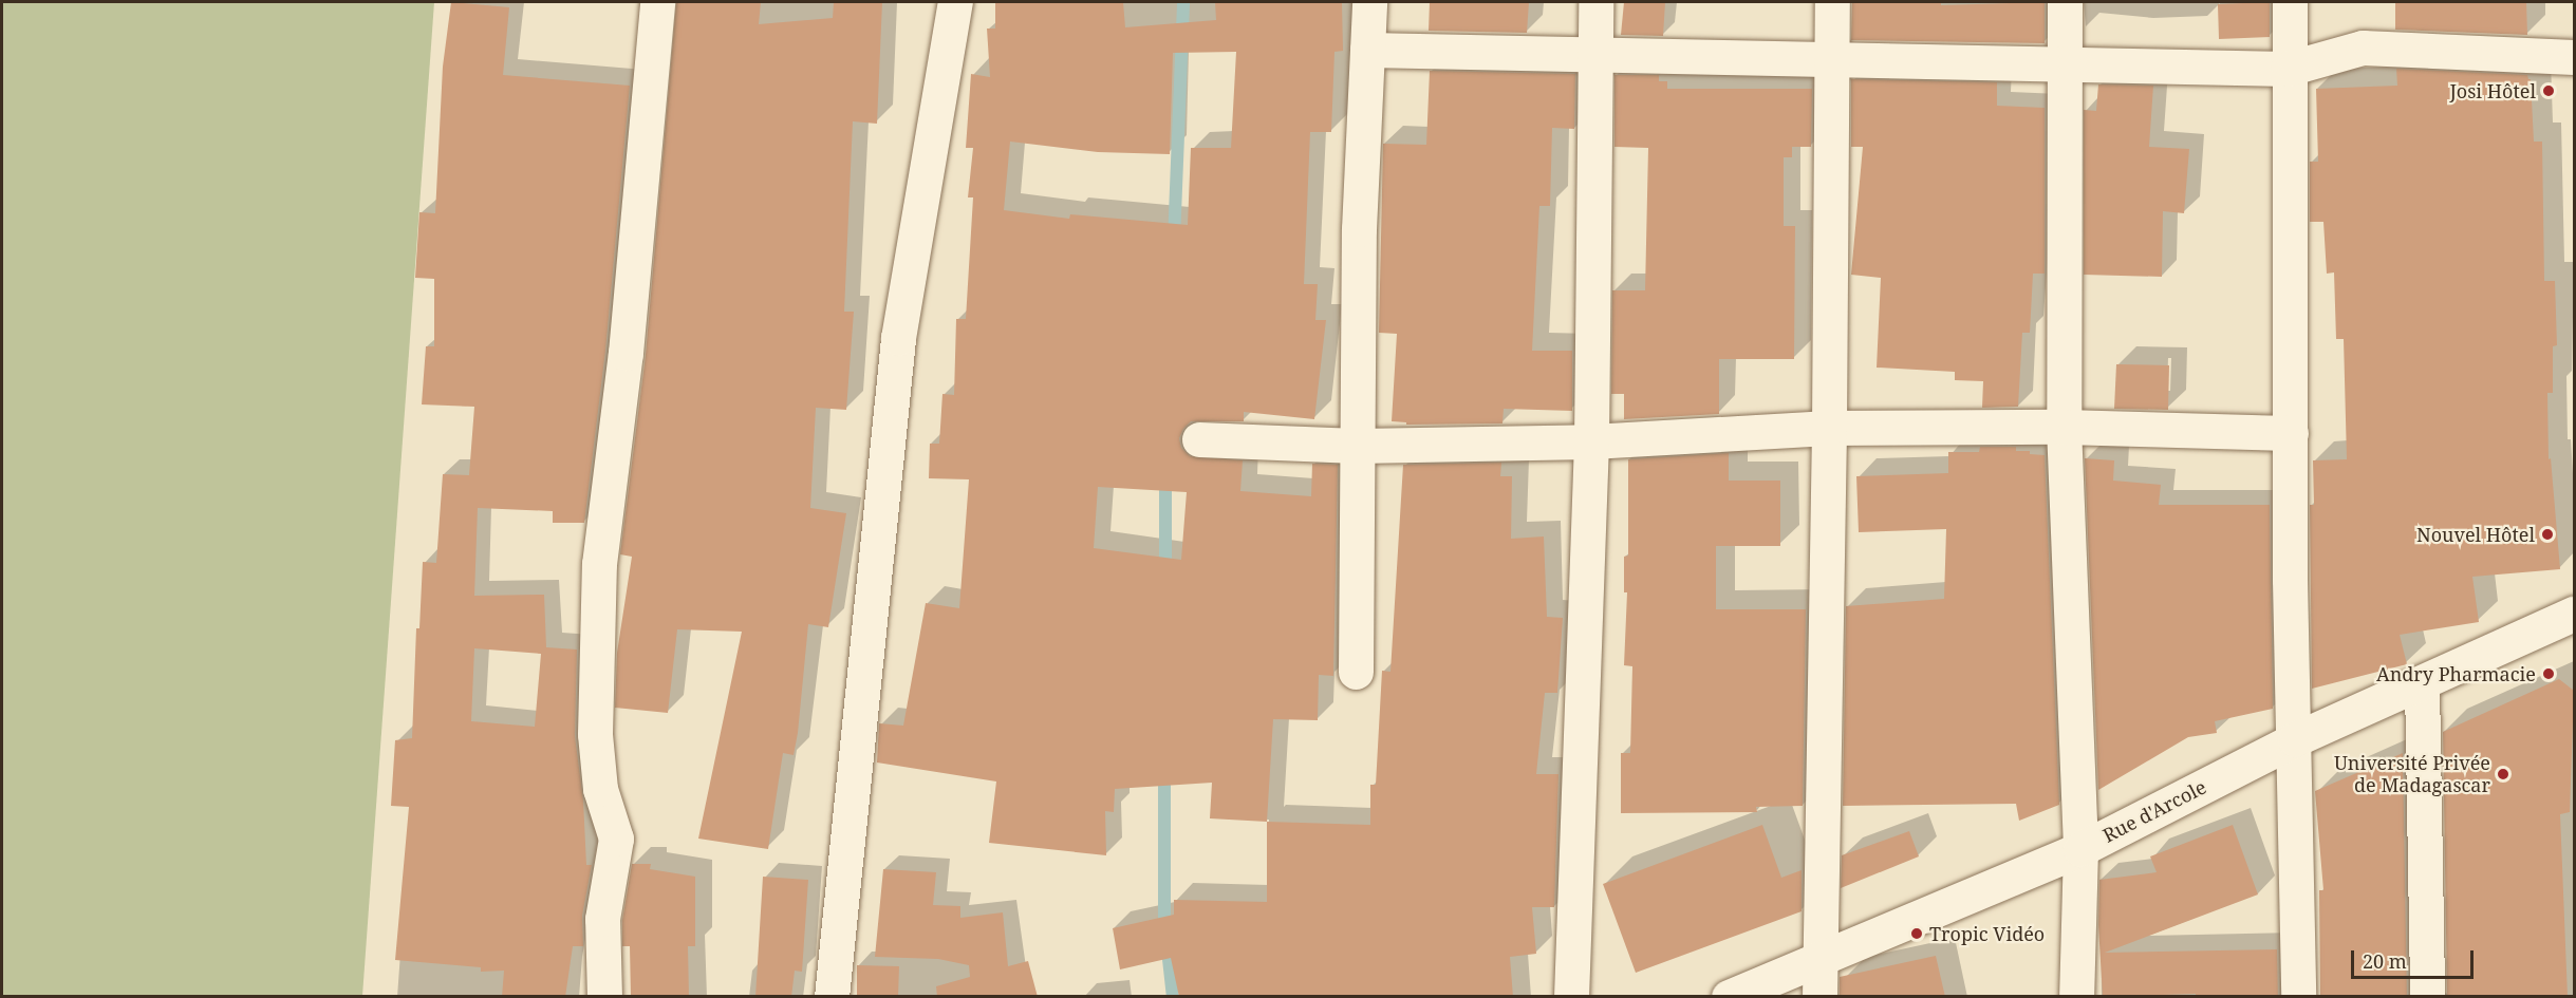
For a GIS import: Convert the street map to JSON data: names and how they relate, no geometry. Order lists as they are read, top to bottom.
{
  "streets": {
    "street": ["Rue d'Arcole"]
  },
  "places": [
    "Josi Hôtel",
    "Nouvel Hôtel",
    "Andry Pharmacie",
    "Université Privée de Madagascar",
    "Tropic Vidéo"
  ],
  "scale_bar": "20 m"
}
